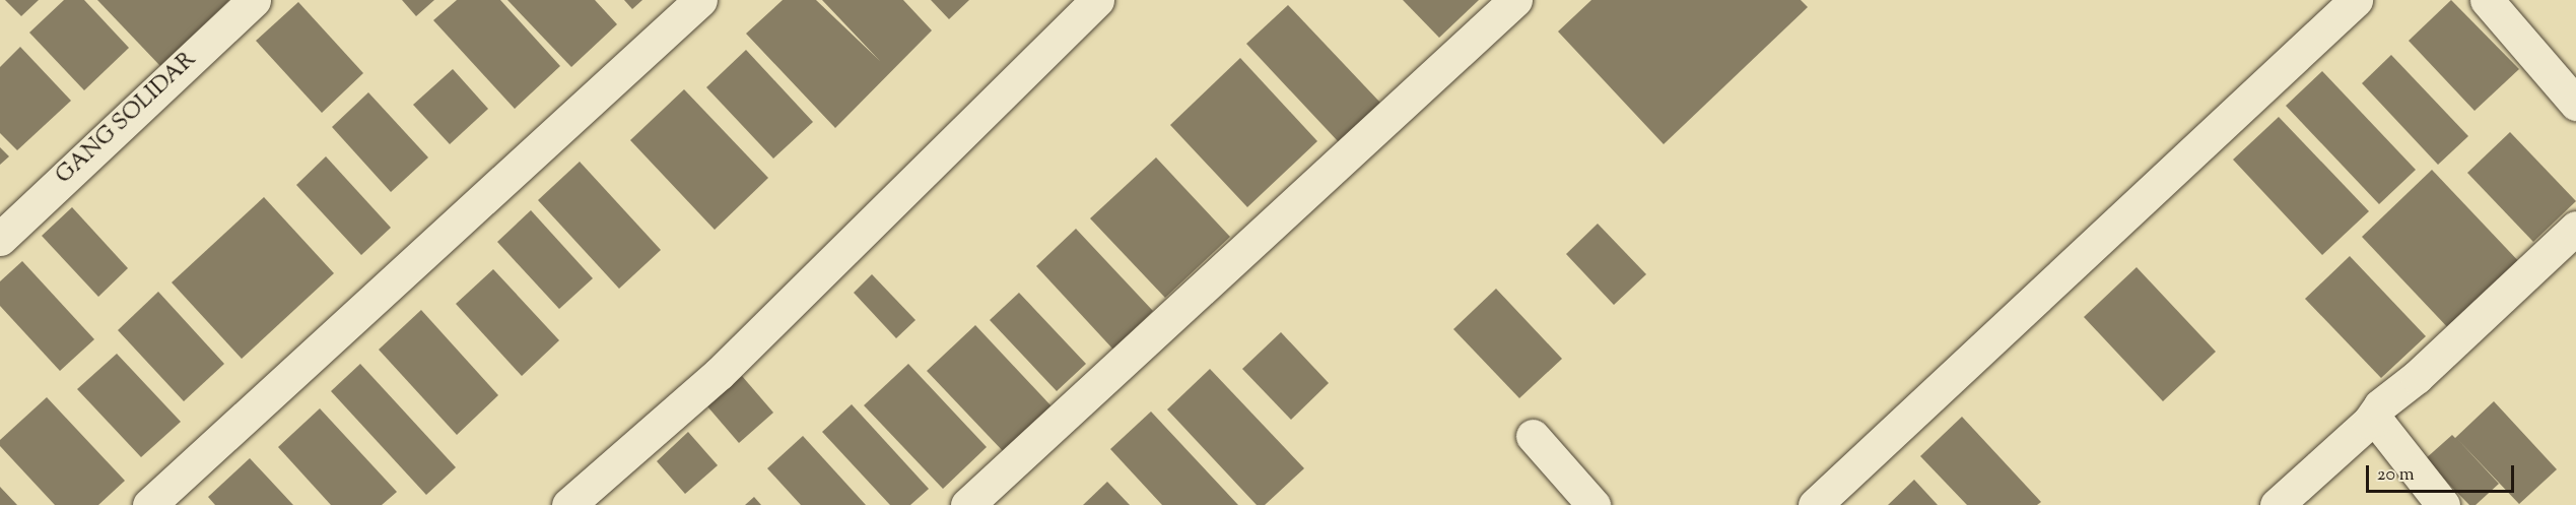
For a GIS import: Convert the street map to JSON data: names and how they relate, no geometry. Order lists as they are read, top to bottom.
{
  "streets": {
    "street": ["GANG SOLIDAR"]
  },
  "scale_bar": "20 m"
}
